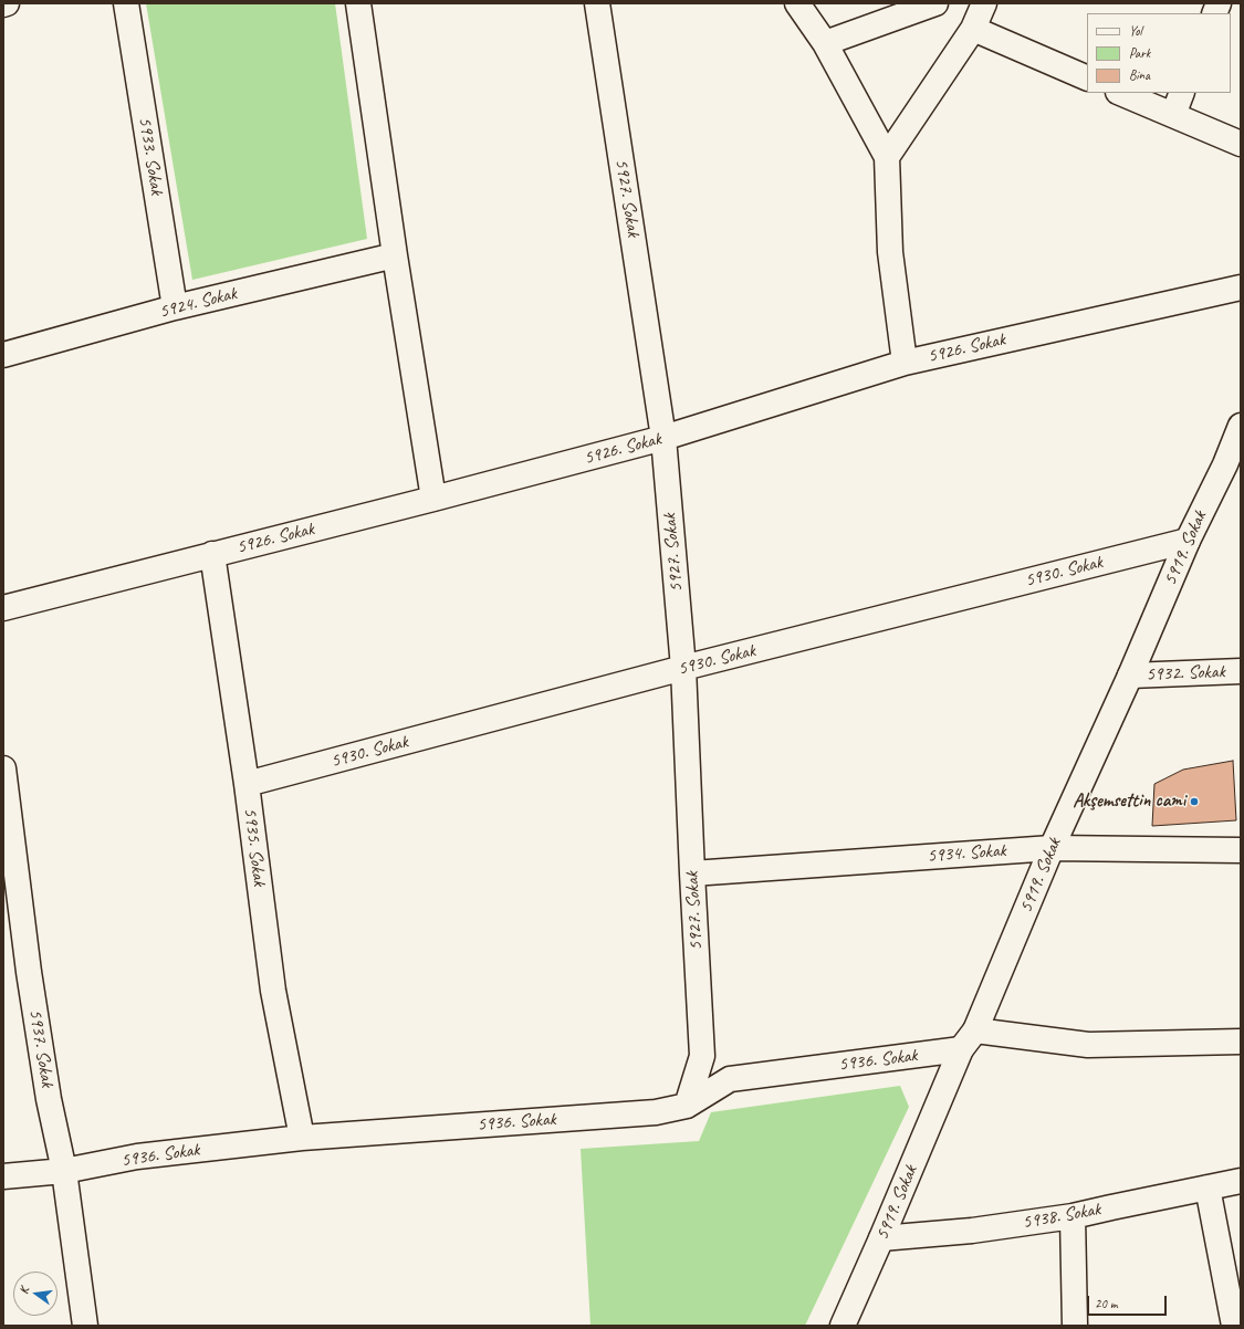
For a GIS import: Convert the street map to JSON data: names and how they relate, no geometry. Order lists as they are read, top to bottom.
{
  "streets": {
    "street": [
      "5933. Sokak",
      "5927. Sokak",
      "5924. Sokak",
      "5926. Sokak",
      "5919. Sokak",
      "5930. Sokak",
      "5932. Sokak",
      "5935. Sokak",
      "5934. Sokak",
      "5937. Sokak",
      "5936. Sokak",
      "5938. Sokak"
    ]
  },
  "crossings": [
    ["5933. Sokak", "5924. Sokak"],
    ["5927. Sokak", "5926. Sokak"],
    ["5927. Sokak", "5930. Sokak"],
    ["5927. Sokak", "5934. Sokak"],
    ["5927. Sokak", "5936. Sokak"],
    ["5926. Sokak", "5935. Sokak"],
    ["5919. Sokak", "5930. Sokak"],
    ["5919. Sokak", "5932. Sokak"],
    ["5919. Sokak", "5934. Sokak"],
    ["5919. Sokak", "5936. Sokak"],
    ["5919. Sokak", "5938. Sokak"],
    ["5930. Sokak", "5935. Sokak"],
    ["5935. Sokak", "5936. Sokak"],
    ["5937. Sokak", "5936. Sokak"]
  ],
  "places": ["Akşemsettin cami"],
  "legend": ["Yol", "Park", "Bina"],
  "scale_bar": "20 m",
  "north": "left"
}
